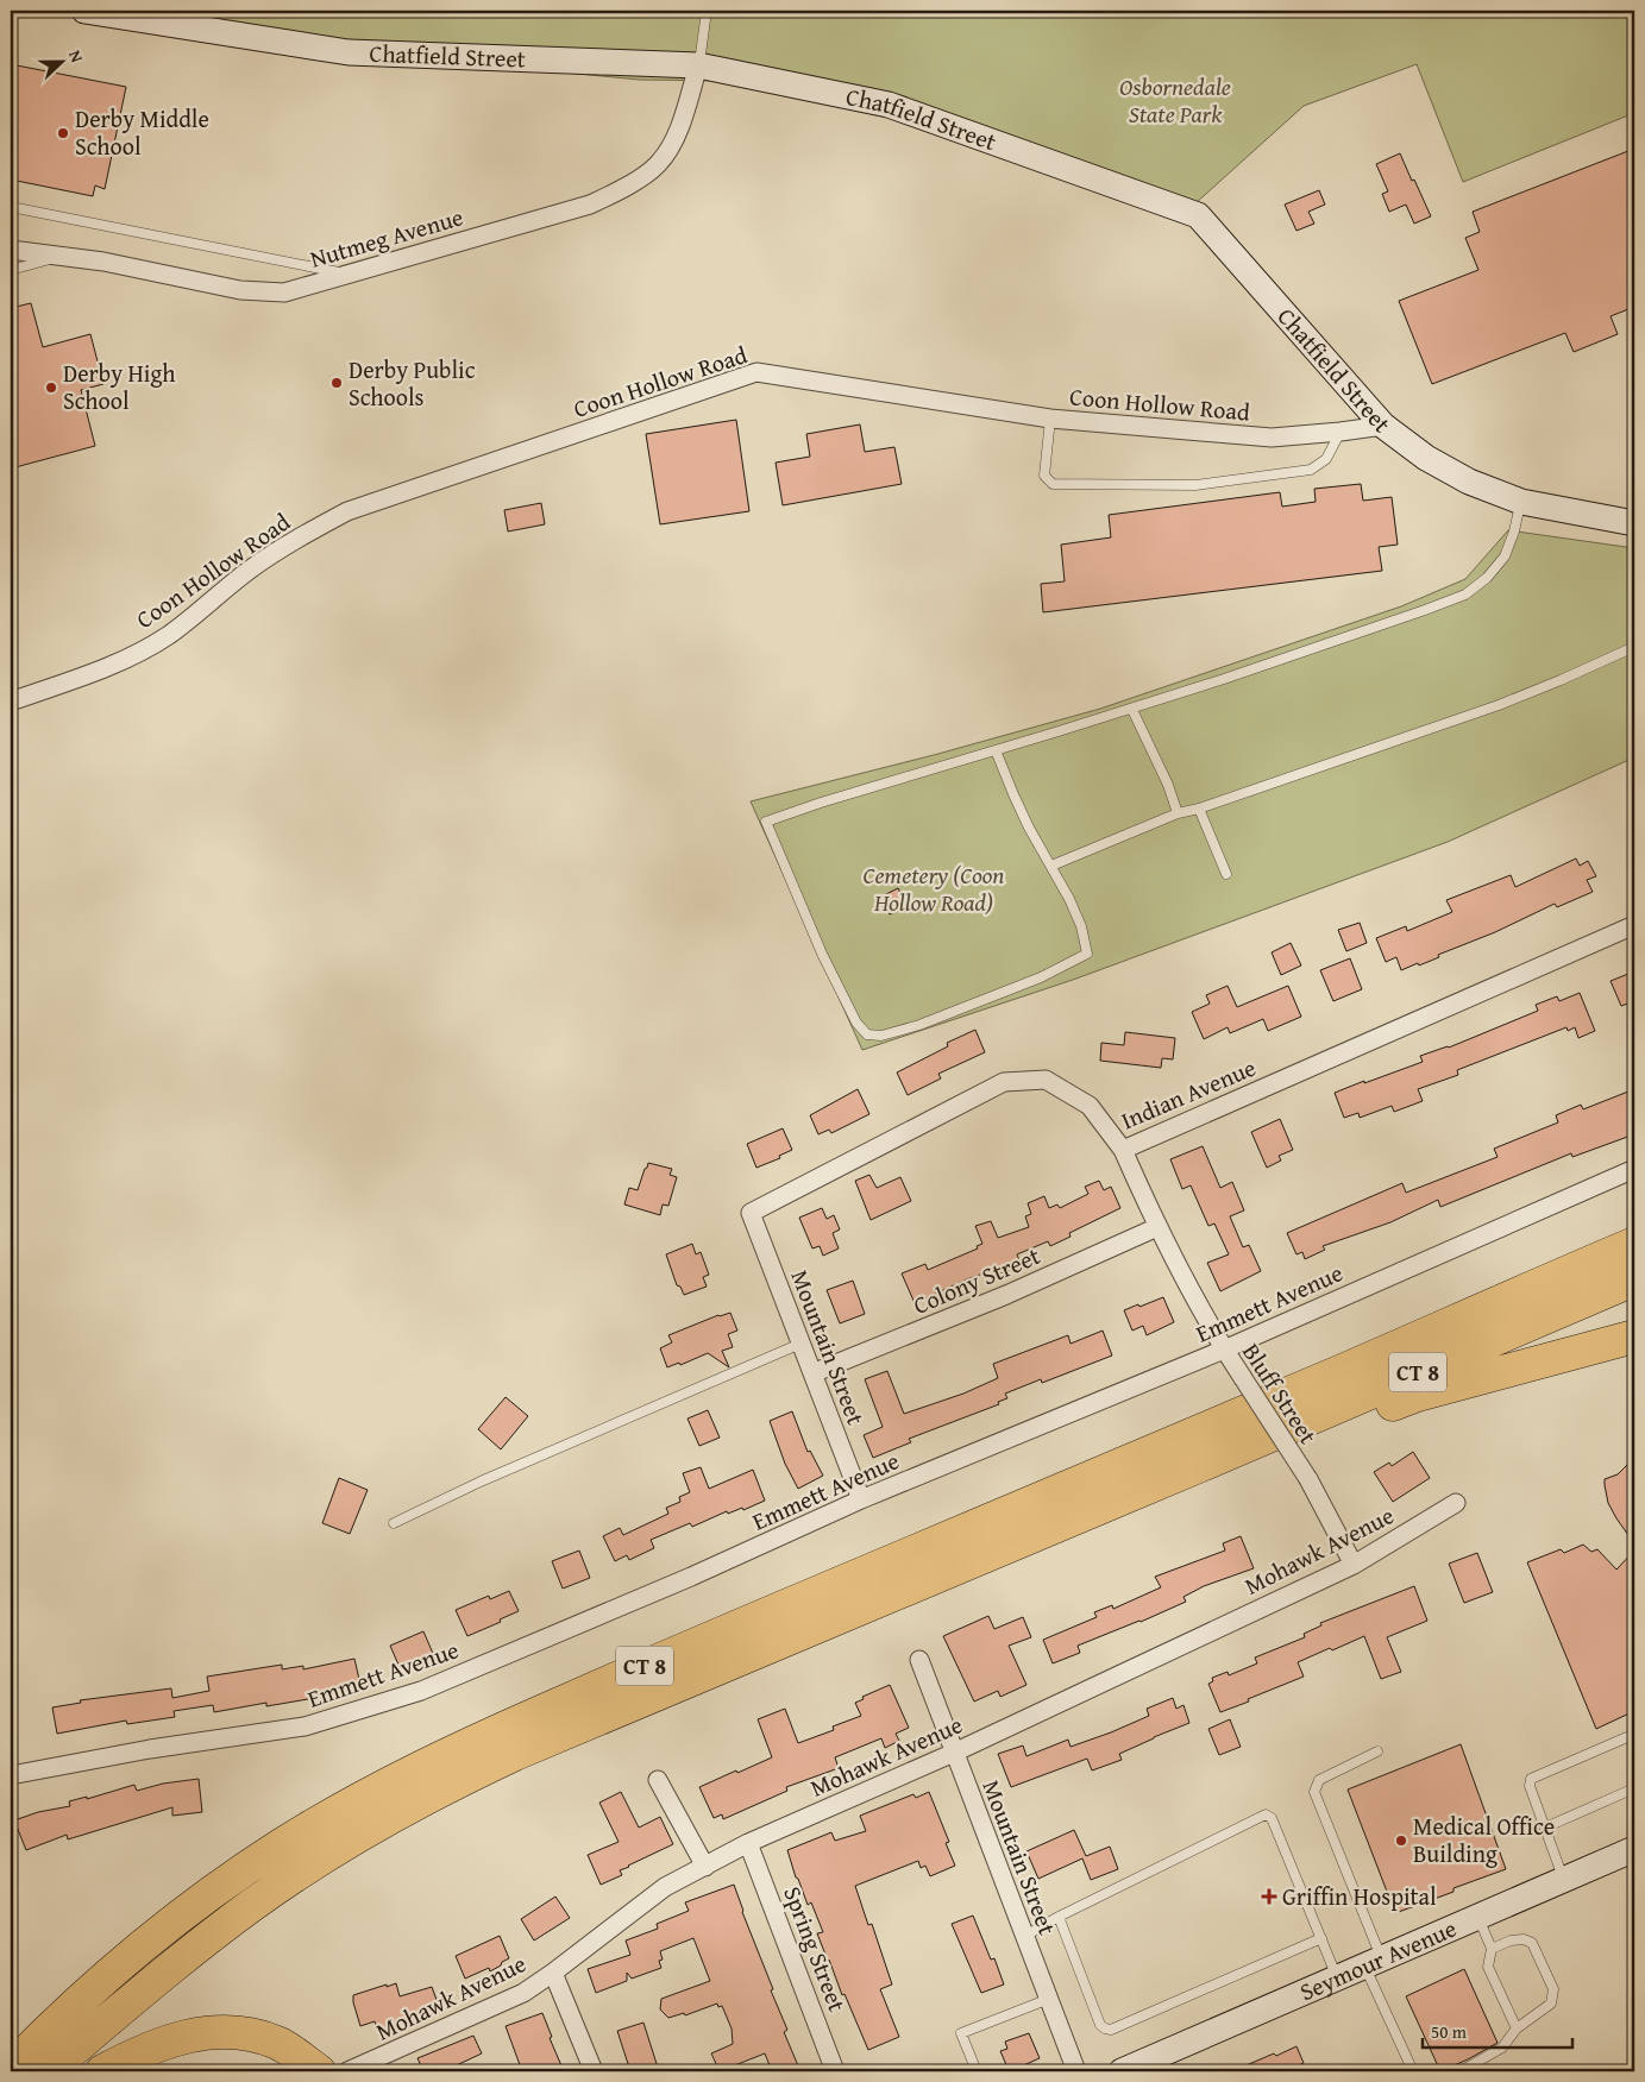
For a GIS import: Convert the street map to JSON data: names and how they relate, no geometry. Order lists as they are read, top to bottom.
{
  "streets": {
    "highway": ["CT 8"],
    "street": [
      "Chatfield Street",
      "Nutmeg Avenue",
      "Coon Hollow Road",
      "Indian Avenue",
      "Colony Street",
      "Emmett Avenue",
      "Mountain Street",
      "Bluff Street",
      "Mohawk Avenue",
      "Spring Street",
      "Seymour Avenue"
    ]
  },
  "crossings": [
    ["Chatfield Street", "Nutmeg Avenue"],
    ["Chatfield Street", "Coon Hollow Road"],
    ["Indian Avenue", "Mountain Street"],
    ["Indian Avenue", "Bluff Street"],
    ["Colony Street", "Mountain Street"],
    ["Colony Street", "Bluff Street"],
    ["Emmett Avenue", "Mountain Street"],
    ["Emmett Avenue", "Bluff Street"],
    ["Mountain Street", "Mohawk Avenue"],
    ["Bluff Street", "Mohawk Avenue"],
    ["Mohawk Avenue", "Spring Street"]
  ],
  "parks": ["Osbornedale State Park", "Cemetery (Coon Hollow Road)"],
  "places": {
    "other": [
      "Derby Middle School",
      "Derby Public Schools",
      "Derby High School",
      "Medical Office Building"
    ],
    "health": ["Griffin Hospital"]
  },
  "scale_bar": "50 m",
  "north": "right"
}
